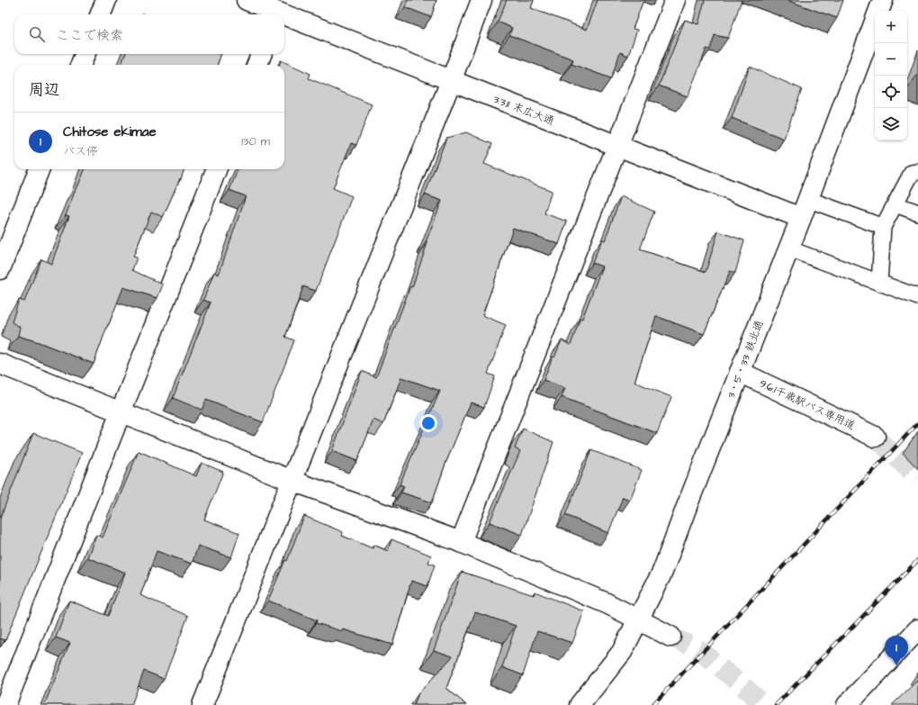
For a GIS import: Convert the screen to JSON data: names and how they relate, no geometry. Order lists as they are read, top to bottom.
{
  "streets": {
    "street": ["3.3.11 末広大通", "3・5・33 鉄北通", "9.6.1千歳駅バス専用道"]
  },
  "crossings": [
    ["3.3.11 末広大通", "3・5・33 鉄北通"],
    ["3・5・33 鉄北通", "9.6.1千歳駅バス専用道"]
  ],
  "page": {
    "map_buttons": ["+", "−"],
    "search": "ここで検索",
    "heading": "周辺",
    "list": [
      {
        "mark": "1",
        "name": "Chitose ekimae",
        "note": "バス停",
        "value": "130 m"
      }
    ],
    "pins": "1"
  }
}
